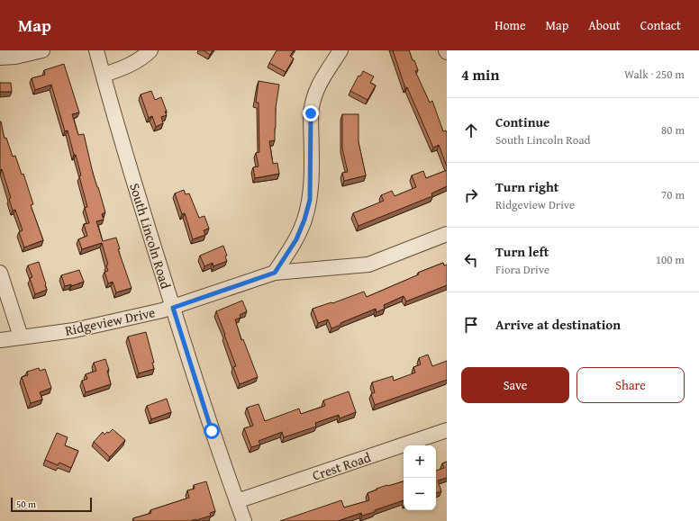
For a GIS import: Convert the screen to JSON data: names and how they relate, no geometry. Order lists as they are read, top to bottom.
{
  "streets": {
    "street": ["South Lincoln Road", "Ridgeview Drive", "Crest Road"]
  },
  "crossings": [
    ["South Lincoln Road", "Ridgeview Drive"],
    ["South Lincoln Road", "Crest Road"]
  ],
  "scale_bar": "50 m",
  "page": {
    "header": "Map",
    "nav": [
      "Home",
      "Map",
      "About",
      "Contact"
    ],
    "heading": ["4 min", "Walk · 250 m"],
    "list": [
      ["Continue", "South Lincoln Road", "80 m"],
      ["Turn right", "Ridgeview Drive", "70 m"],
      ["Turn left", "Fiora Drive", "100 m"],
      "Arrive at destination"
    ],
    "buttons": ["Save", "Share"],
    "map_buttons": ["+", "−"],
    "scale": "50 m"
  }
}
